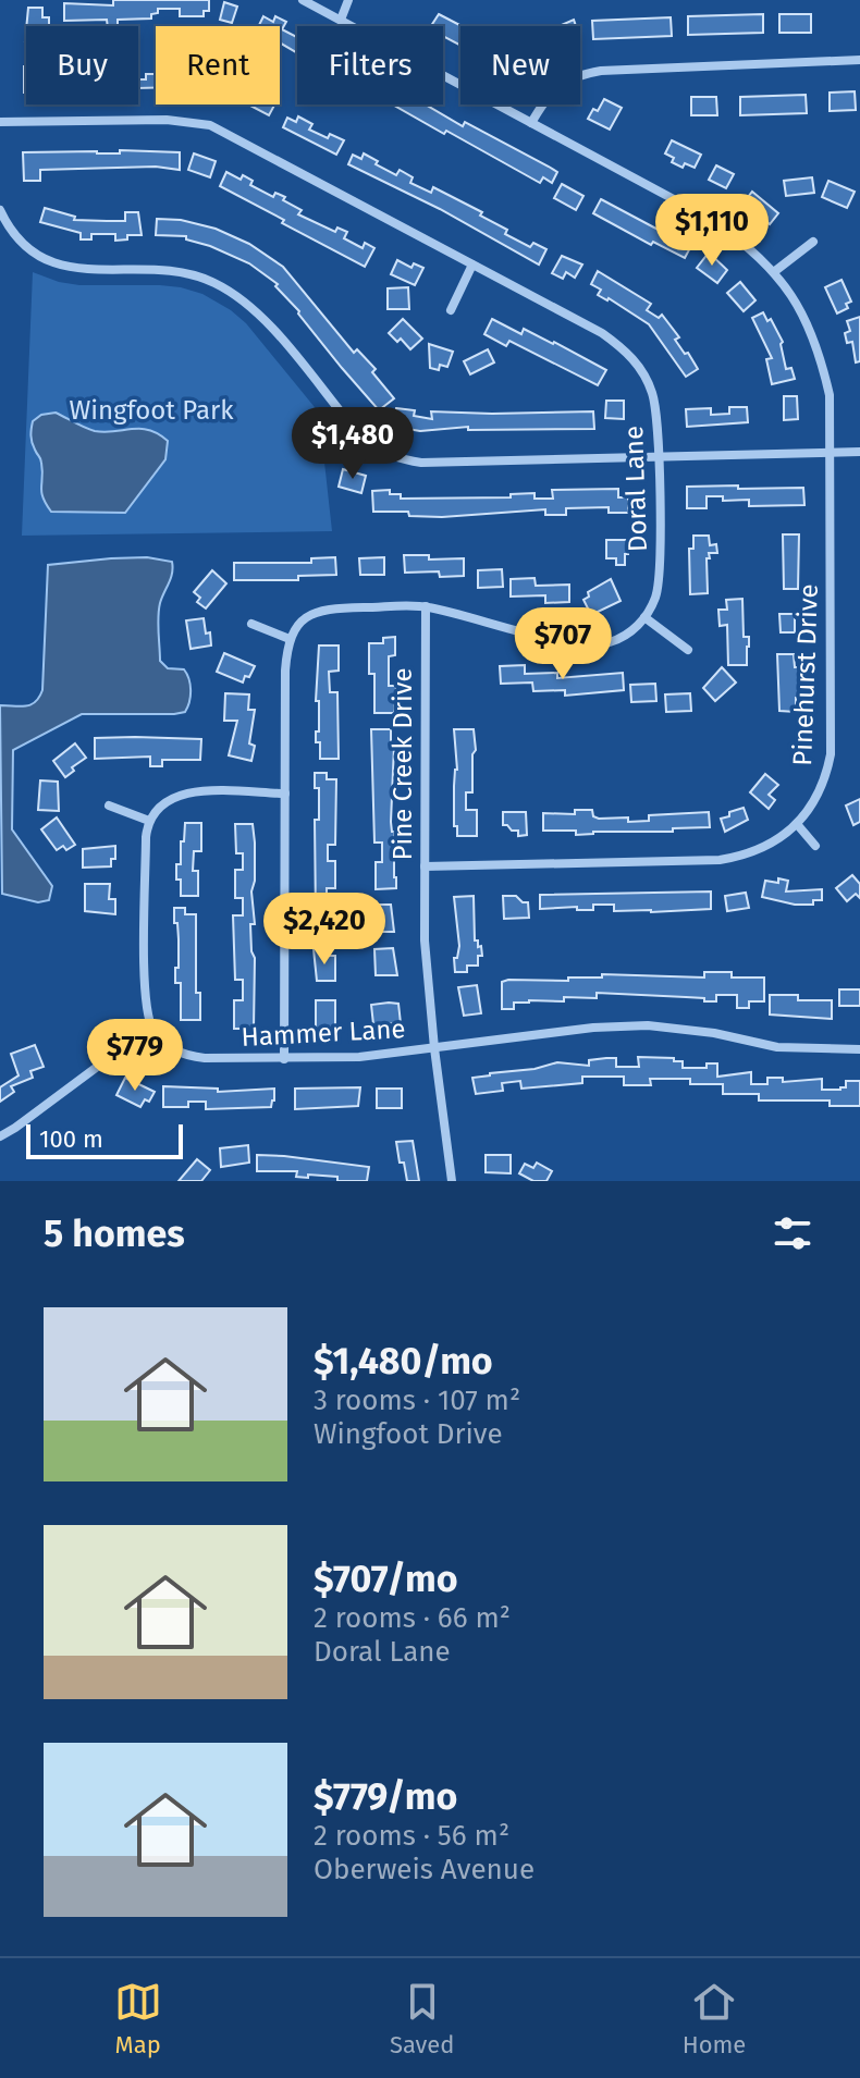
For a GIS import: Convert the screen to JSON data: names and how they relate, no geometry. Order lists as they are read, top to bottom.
{
  "streets": {
    "street": [
      "Doral Lane",
      "Pinehurst Drive",
      "Pine Creek Drive",
      "Hammer Lane"
    ]
  },
  "crossings": [
    ["Pinehurst Drive", "Pine Creek Drive"],
    ["Pine Creek Drive", "Hammer Lane"]
  ],
  "parks": ["Wingfoot Park"],
  "scale_bar": "100 m",
  "page": {
    "chip": [
      "Buy",
      "Rent",
      "Filters",
      "New"
    ],
    "price": [
      "$1,110",
      "$1,480",
      "$707",
      "$2,420",
      "$779"
    ],
    "scale": "100 m",
    "heading": "5 homes",
    "list": [
      {
        "name": "$1,480/mo",
        "note": "3 rooms · 107 m² · Wingfoot Drive"
      },
      {
        "name": "$707/mo",
        "note": "2 rooms · 66 m² · Doral Lane"
      },
      {
        "name": "$779/mo",
        "note": "2 rooms · 56 m² · Oberweis Avenue"
      }
    ],
    "tabs": ["Map", "Saved", "Home"]
  }
}
